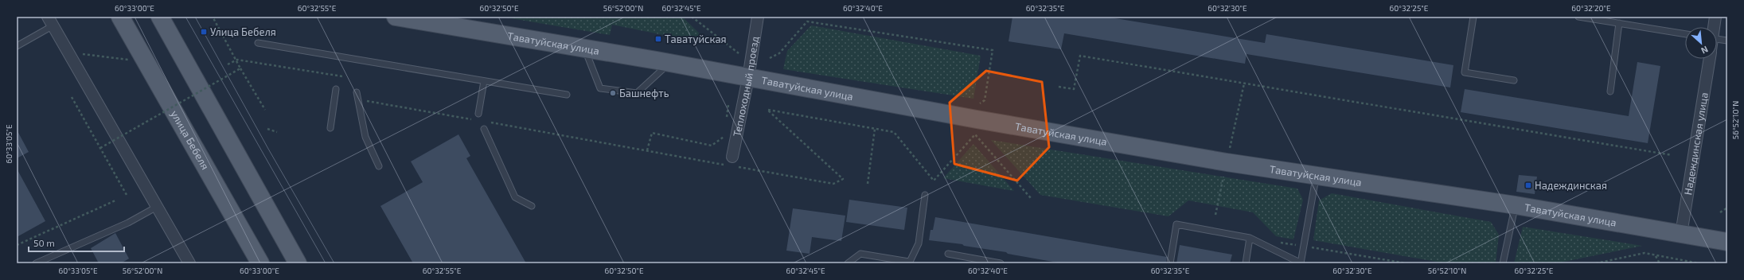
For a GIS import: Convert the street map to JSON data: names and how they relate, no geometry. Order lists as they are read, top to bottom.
{
  "streets": {
    "main road": ["Таватуйская улица", "улица Бебеля"],
    "street": ["Теплоходный проезд", "Надеждинская улица"]
  },
  "crossings": [
    ["Таватуйская улица", "Теплоходный проезд"],
    ["Таватуйская улица", "Надеждинская улица"]
  ],
  "places": {
    "transit": ["Улица Бебеля", "Таватуйская", "Надеждинская"],
    "other": ["Башнефть"]
  },
  "scale_bar": "50 m",
  "north": "bottom right",
  "coordinates": [
    "60°33'00\"E",
    "60°32'55\"E",
    "60°32'50\"E",
    "56°52'00\"N",
    "60°32'45\"E",
    "60°32'40\"E",
    "60°32'35\"E",
    "60°32'30\"E",
    "60°32'25\"E",
    "60°32'20\"E",
    "56°52'10\"N",
    "60°33'05\"E"
  ]
}
